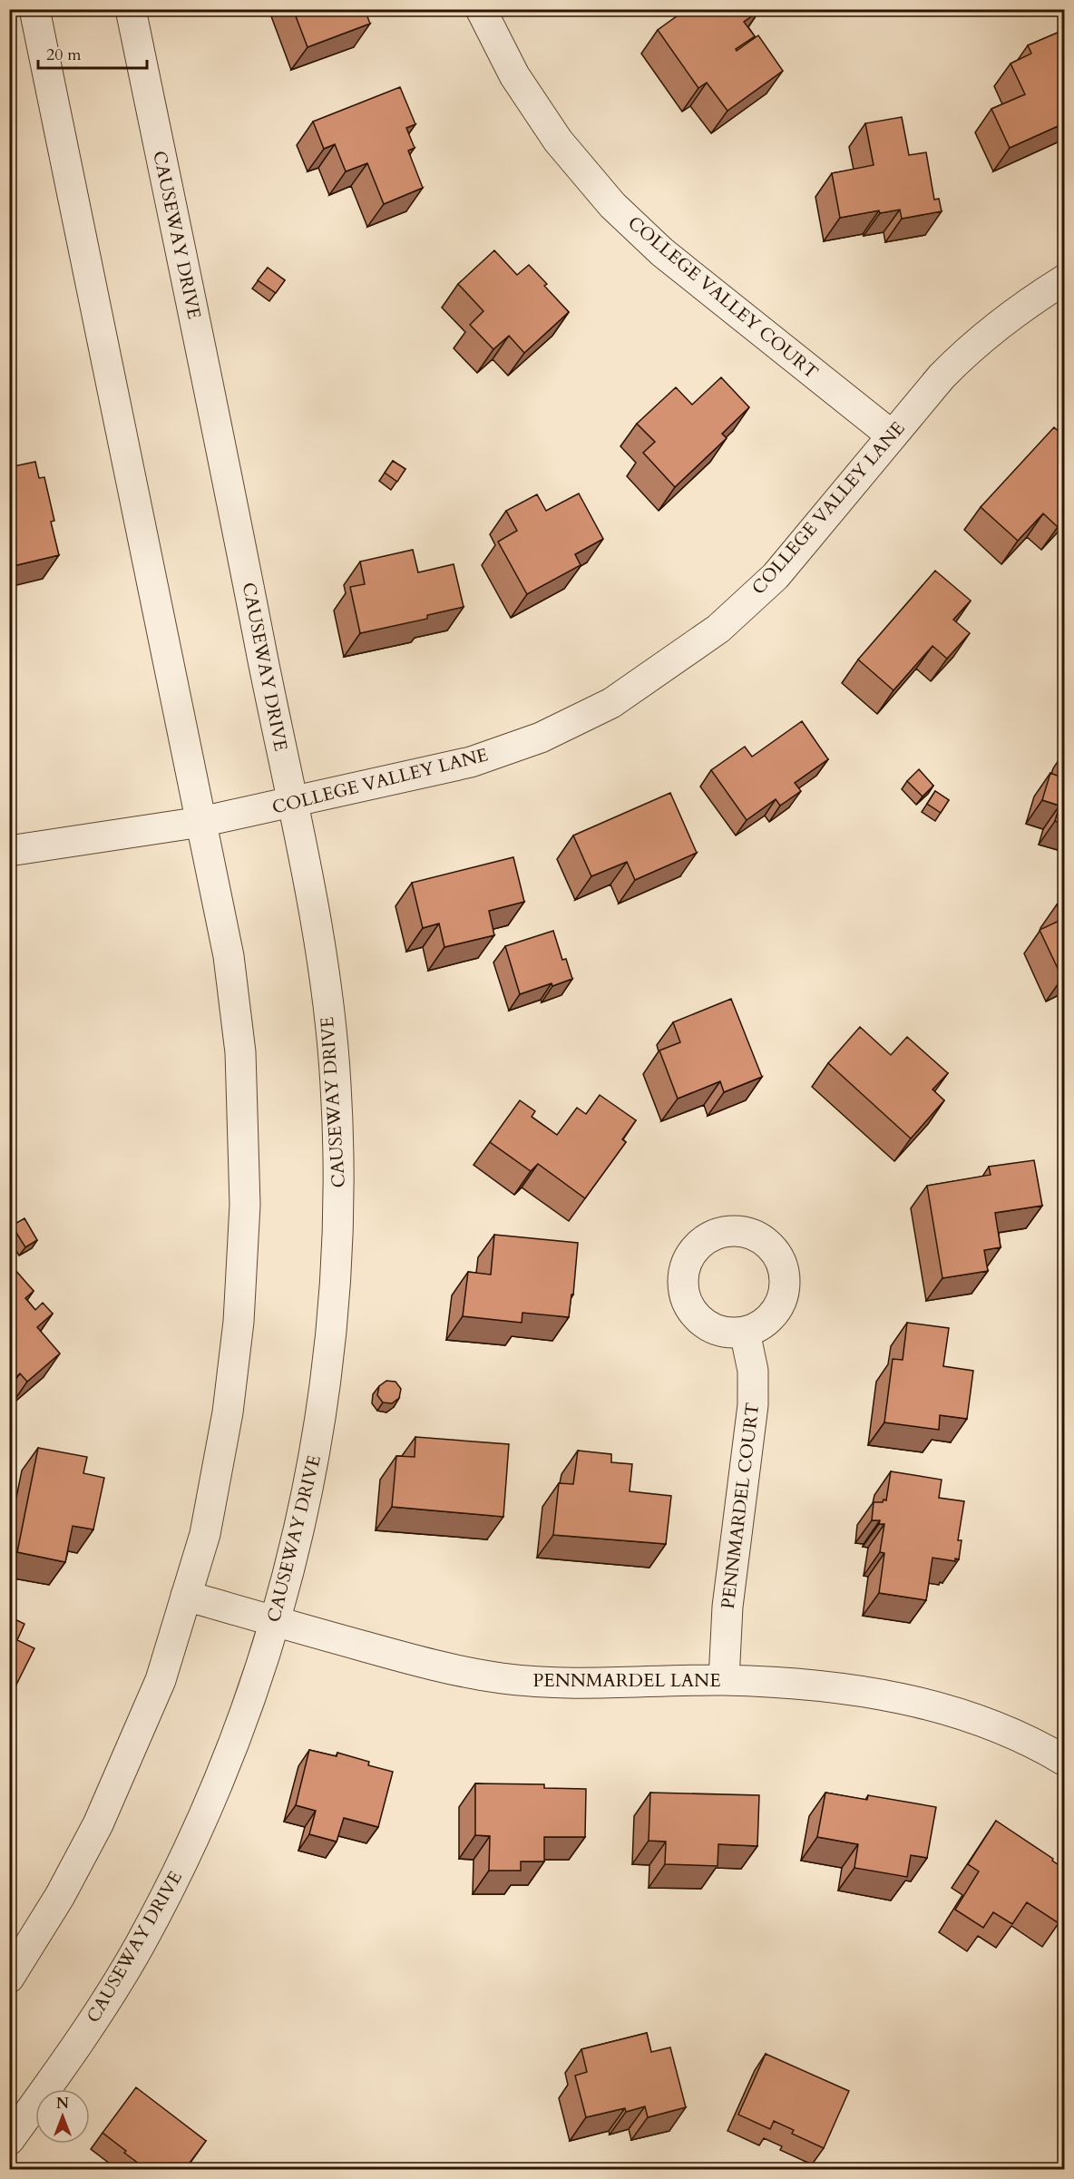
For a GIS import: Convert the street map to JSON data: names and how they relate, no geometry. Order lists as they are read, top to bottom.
{
  "streets": {
    "street": [
      "CAUSEWAY DRIVE",
      "COLLEGE VALLEY COURT",
      "COLLEGE VALLEY LANE",
      "PENNMARDEL COURT",
      "PENNMARDEL LANE"
    ]
  },
  "crossings": [
    ["CAUSEWAY DRIVE", "COLLEGE VALLEY LANE"],
    ["CAUSEWAY DRIVE", "PENNMARDEL LANE"],
    ["COLLEGE VALLEY COURT", "COLLEGE VALLEY LANE"],
    ["PENNMARDEL COURT", "PENNMARDEL LANE"]
  ],
  "scale_bar": "20 m",
  "north": "top"
}
